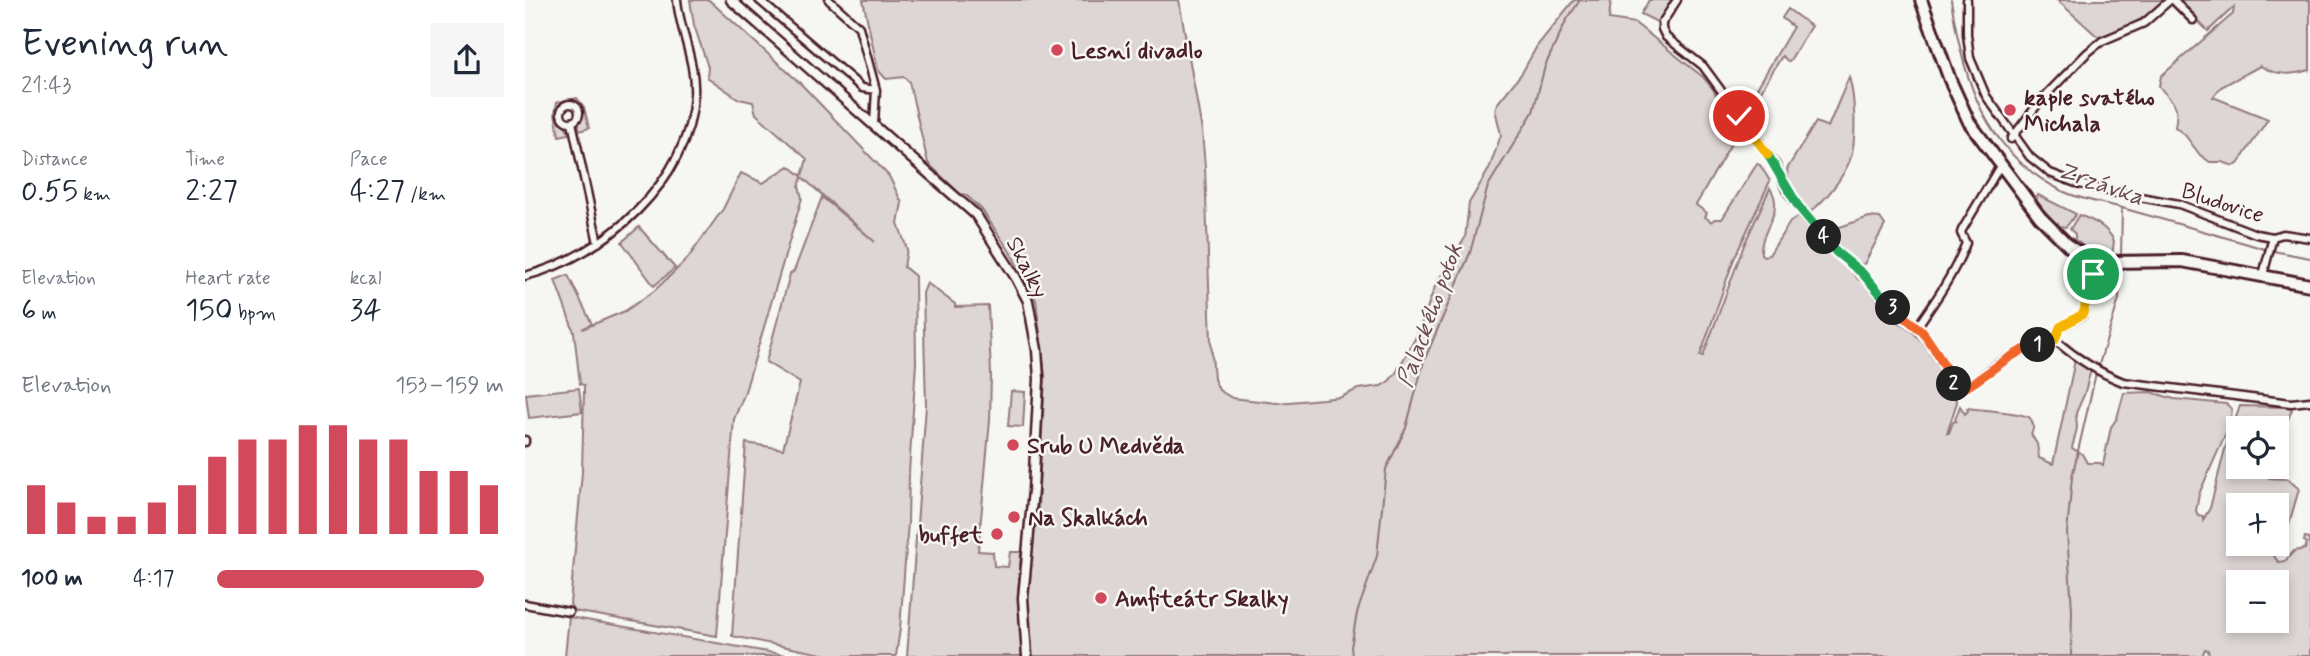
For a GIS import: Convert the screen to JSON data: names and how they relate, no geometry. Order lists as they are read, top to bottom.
{
  "streets": {
    "street": ["Bludovice", "Skalky"]
  },
  "water": ["Zrzávka", "Palackého potok"],
  "places": [
    "Lesní divadlo",
    "kaple svatého Michala",
    "Srub U Medvěda",
    "Na Skalkách",
    "buffet",
    "Amfiteátr Skalky"
  ],
  "page": {
    "heading": ["Evening run", "21:43"],
    "stats": [
      ["Distance", "0.55 km"],
      ["Time", "2:27"],
      ["Pace", "4:27 /km"],
      ["Elevation", "6 m"],
      ["Heart rate", "150 bpm"],
      ["kcal", "34"]
    ],
    "pins": [
      "4",
      "3",
      "1",
      "2"
    ],
    "chart": ["Elevation", "153–159 m"],
    "map_buttons": ["+", "−"],
    "list": [
      {
        "name": "100 m",
        "note": "4:17"
      }
    ]
  }
}
